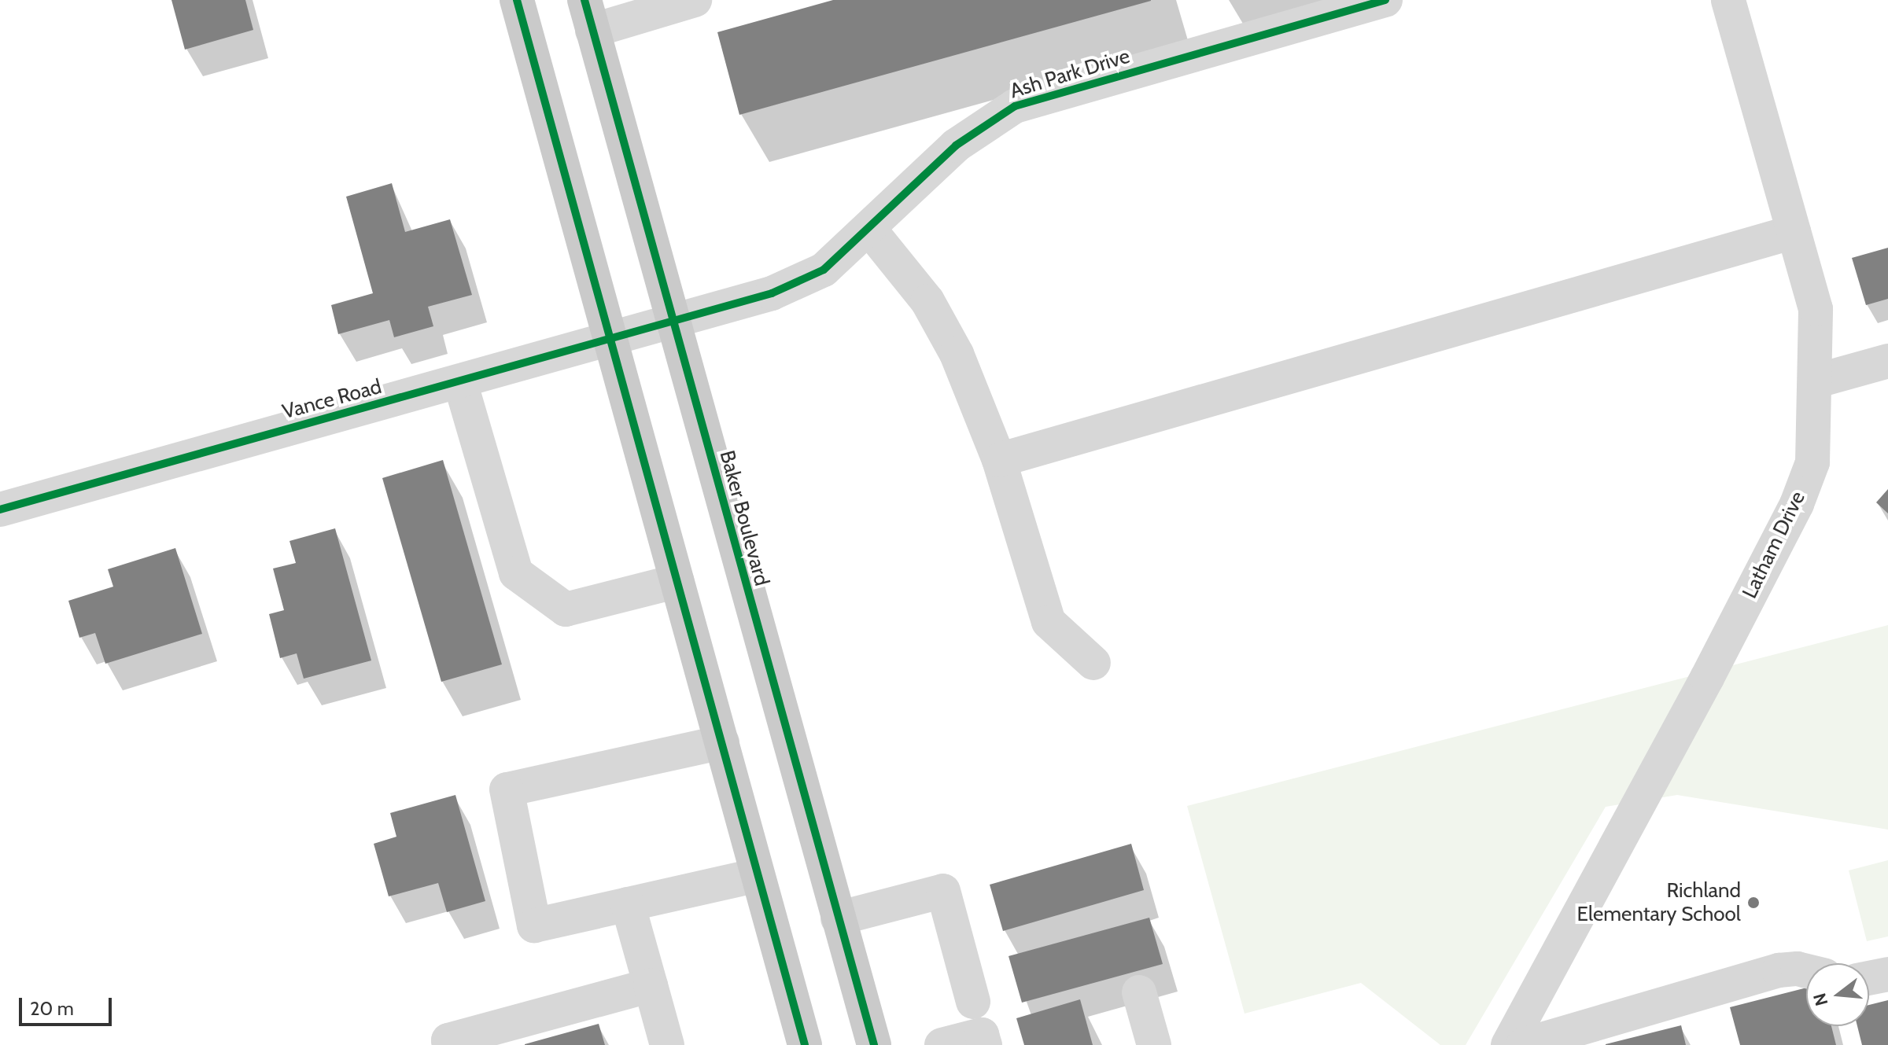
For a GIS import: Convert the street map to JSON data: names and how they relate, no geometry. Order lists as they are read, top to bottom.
{
  "streets": {
    "main road": ["Baker Boulevard"],
    "street": ["Ash Park Drive", "Vance Road", "Latham Drive"]
  },
  "crossings": [
    ["Ash Park Drive", "Vance Road"],
    ["Ash Park Drive", "Baker Boulevard"],
    ["Vance Road", "Baker Boulevard"]
  ],
  "places": ["Richland Elementary School"],
  "scale_bar": "20 m",
  "north": "left"
}
